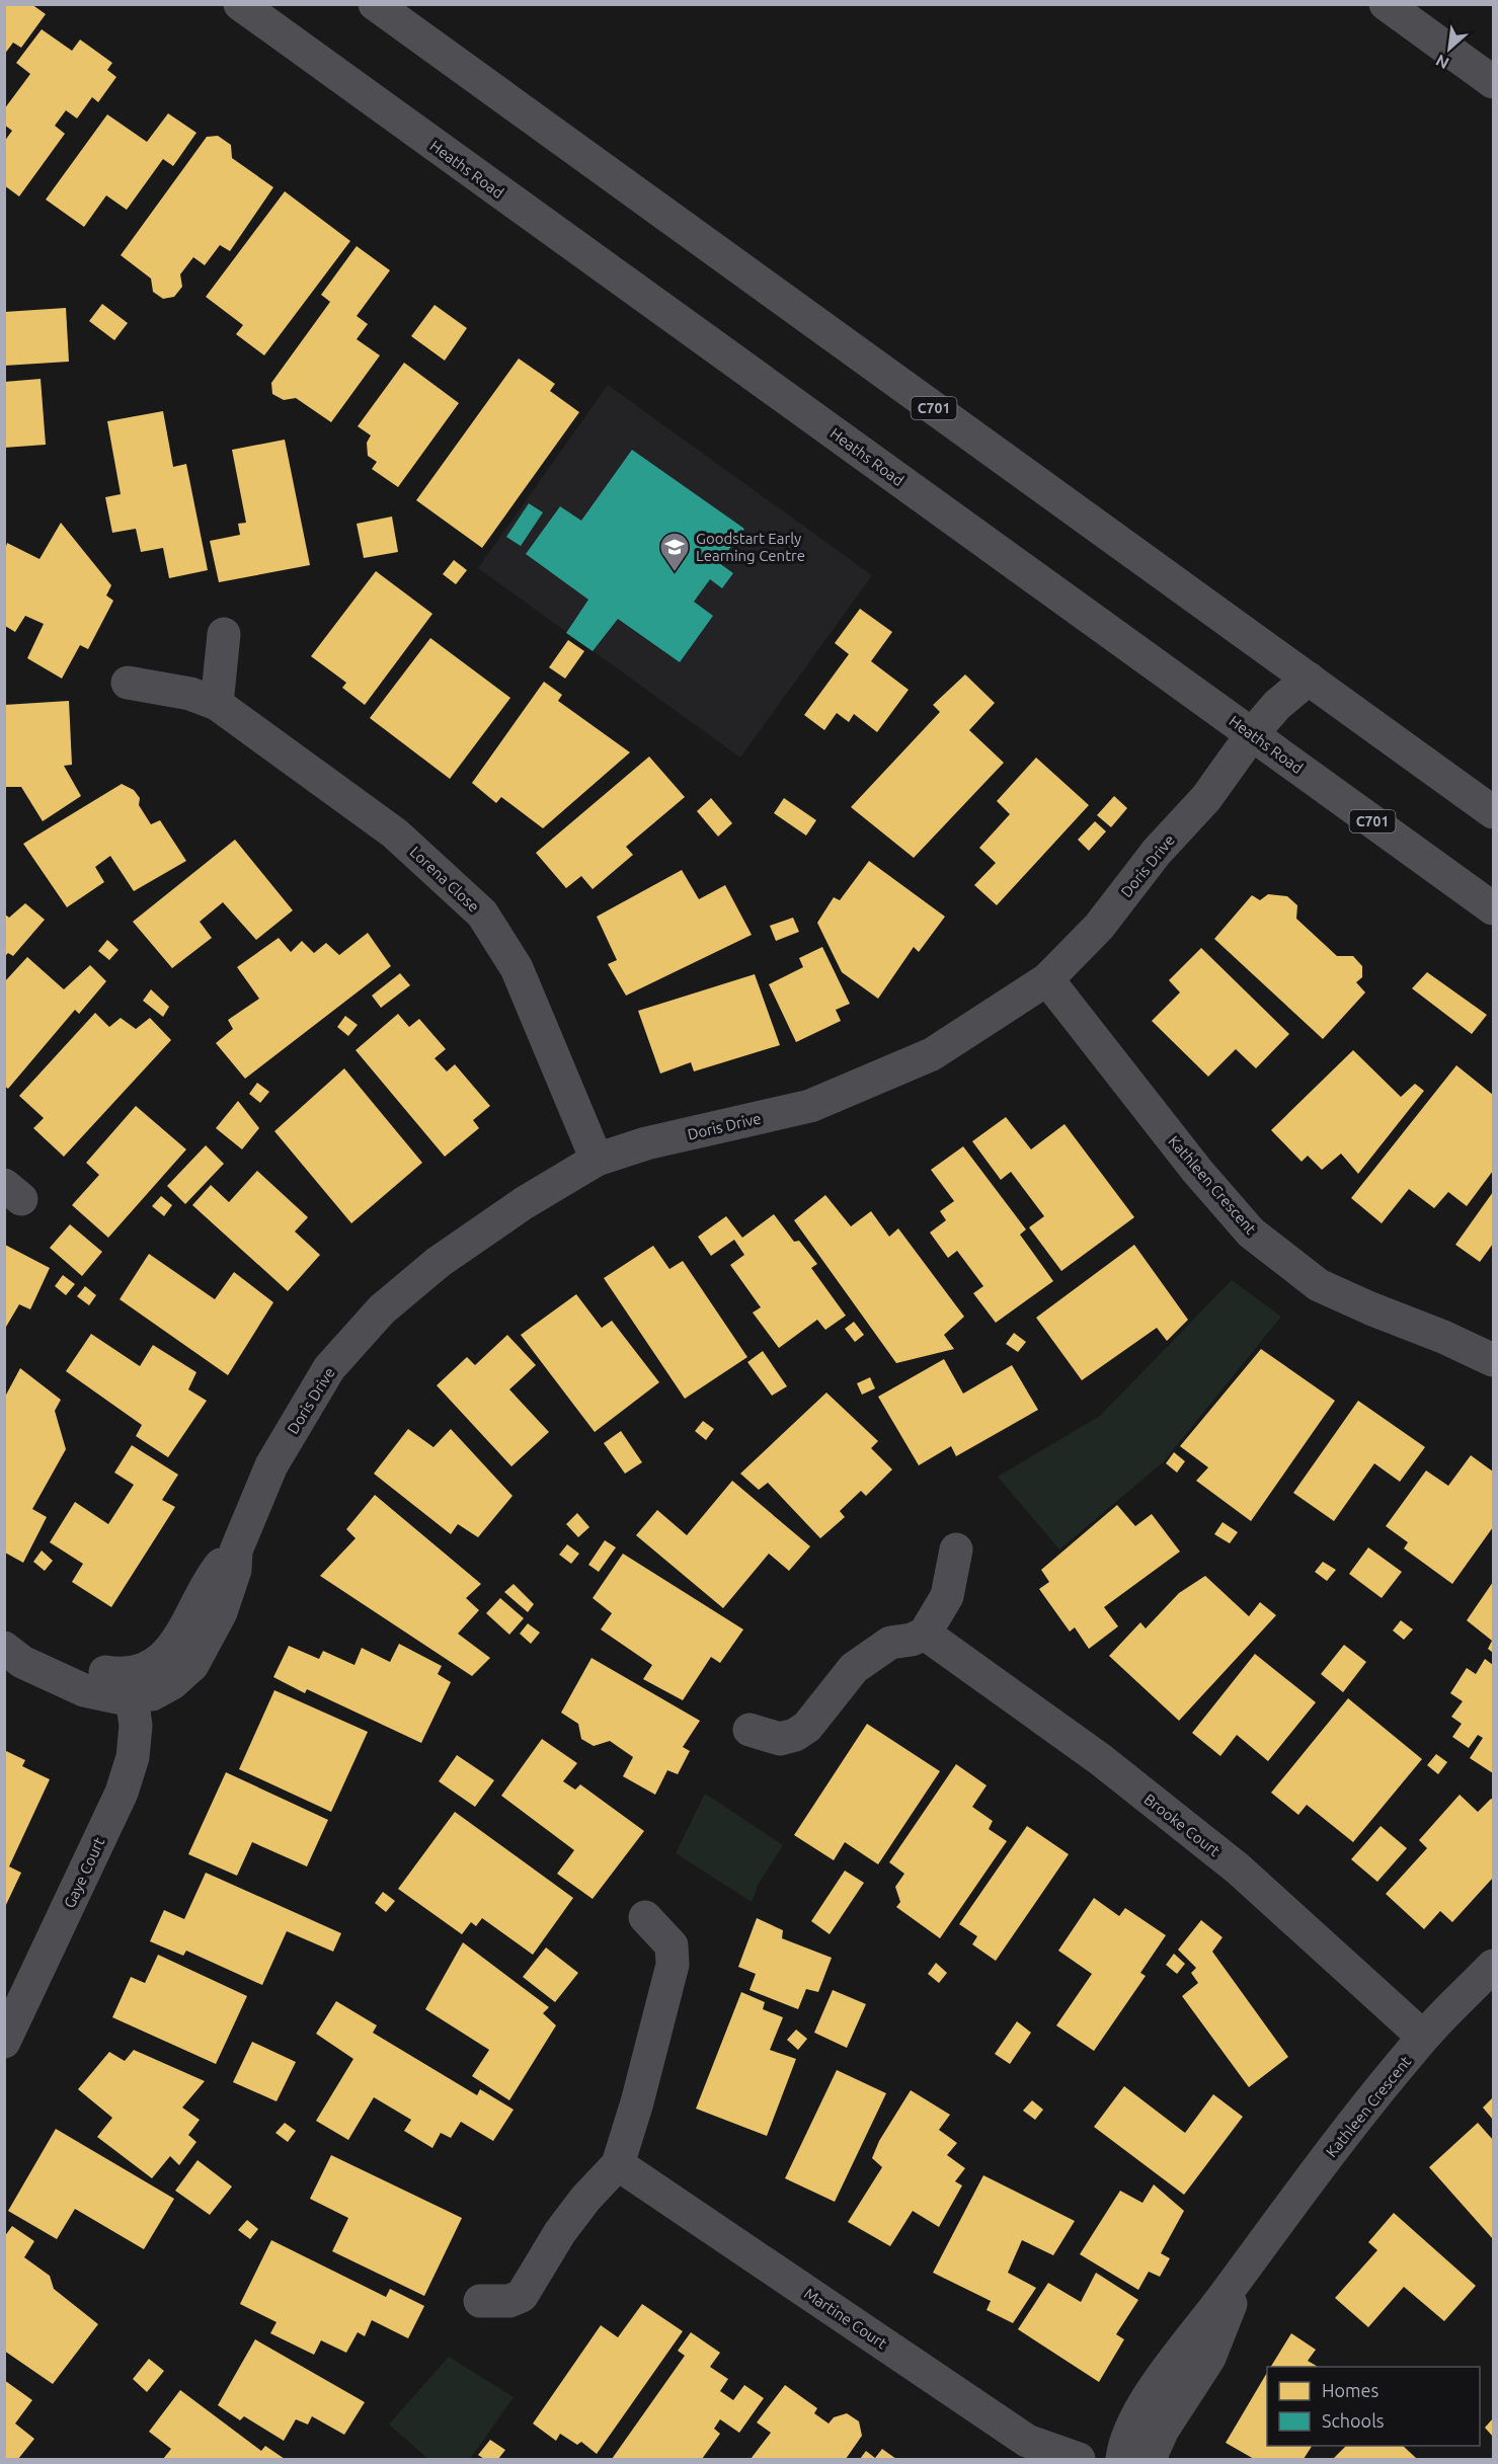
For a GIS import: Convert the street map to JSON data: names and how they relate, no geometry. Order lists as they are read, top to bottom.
{
  "streets": {
    "main road": ["Heaths Road", "C701"],
    "street": [
      "Doris Drive",
      "Lorena Close",
      "Kathleen Crescent",
      "Brooke Court",
      "Gaye Court",
      "Martine Court"
    ]
  },
  "crossings": [
    ["Heaths Road", "Doris Drive"],
    ["Doris Drive", "Lorena Close"],
    ["Doris Drive", "Kathleen Crescent"],
    ["Doris Drive", "Gaye Court"],
    ["Kathleen Crescent", "Brooke Court"]
  ],
  "places": {
    "school or university": ["Goodstart Early Learning Centre"]
  },
  "legend": ["Homes", "Schools"],
  "north": "bottom left"
}
